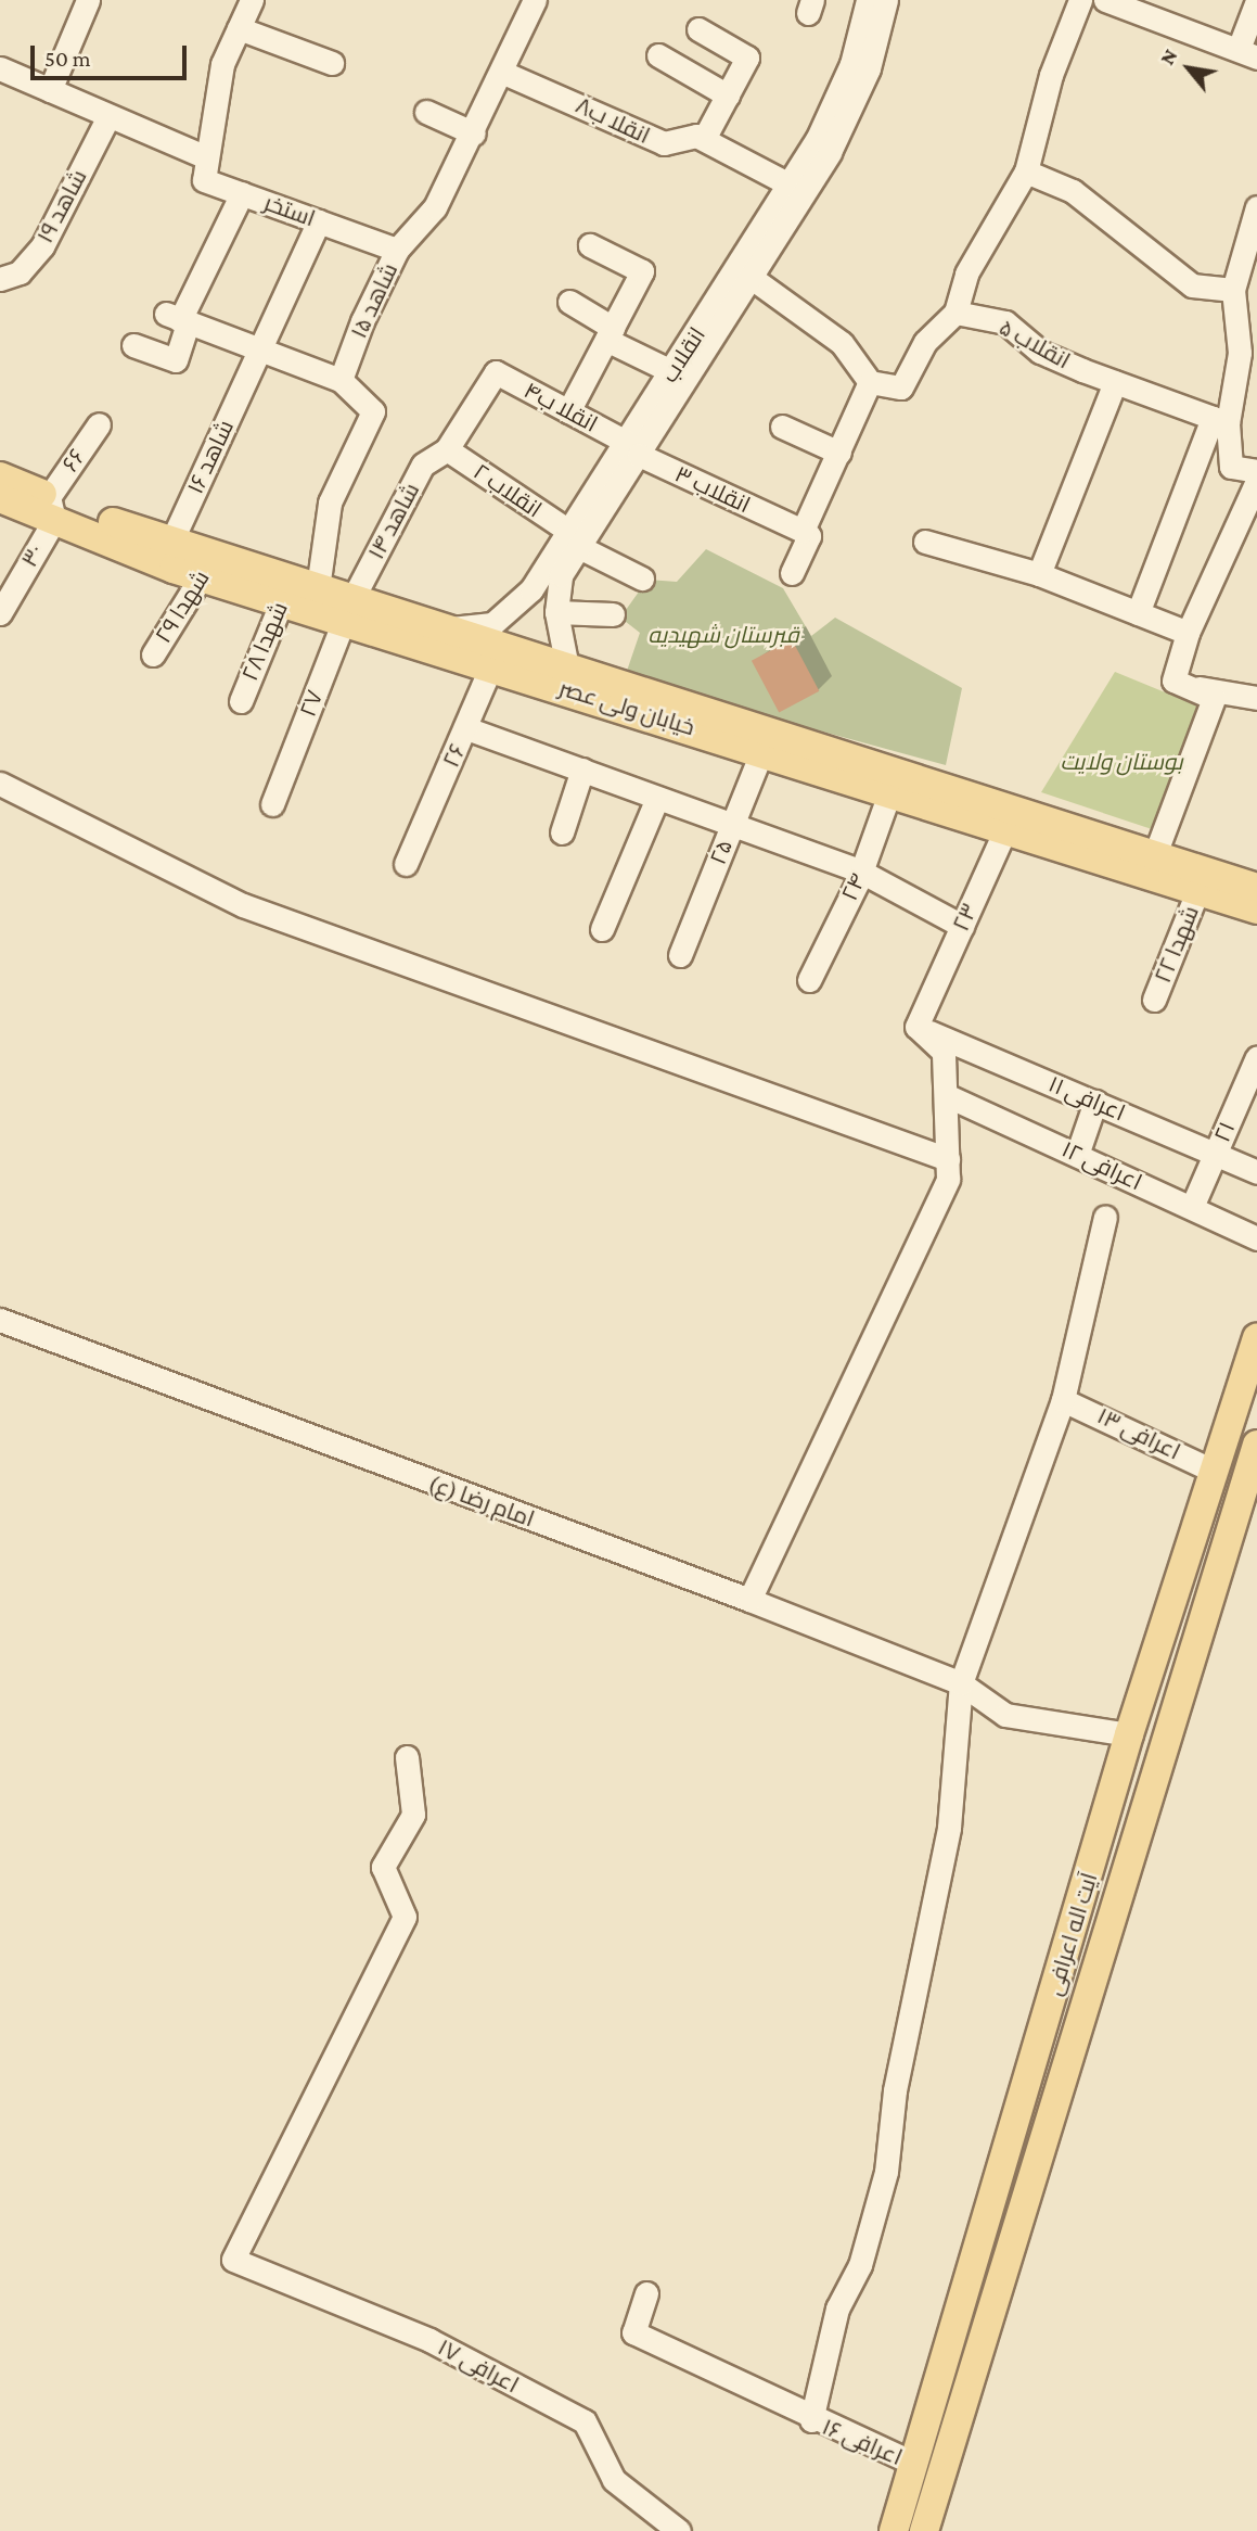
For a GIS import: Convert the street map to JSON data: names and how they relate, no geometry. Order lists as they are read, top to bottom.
{
  "streets": {
    "main road": ["خیابان ولی عصر", "آیت اله اعرافی"],
    "street": [
      "انقلا ب۸",
      "شاهد ۱۹",
      "استخر",
      "شاهد ۱۵",
      "انقلاب ۵",
      "انقلاب",
      "انقلا ب۴",
      "شاهد ۱۶",
      "۶۶",
      "انقلاب ۳",
      "انقلاب ۲",
      "شاهد ۱۴",
      "۳۰",
      "شهدا ۲۹",
      "شهدا ۲۸",
      "۲۷",
      "۲۶",
      "۲۵",
      "۲۴",
      "۲۳",
      "شهدا ۲۲",
      "اعرافی ۱۱",
      "۲۱",
      "اعرافی ۱۲",
      "اعرافی ۱۳",
      "امام رضا (ع)",
      "اعرافی ۱۷",
      "اعرافی ۱۶"
    ]
  },
  "crossings": [
    ["انقلا ب۸", "شاهد ۱۵"],
    ["استخر", "شاهد ۱۵"],
    ["استخر", "شاهد ۱۶"],
    ["انقلاب", "انقلا ب۴"],
    ["انقلاب", "انقلاب ۳"],
    ["انقلاب", "انقلاب ۲"],
    ["انقلاب", "خیابان ولی عصر"],
    ["انقلا ب۴", "انقلاب ۳"],
    ["انقلا ب۴", "شاهد ۱۴"],
    ["شاهد ۱۶", "خیابان ولی عصر"],
    ["۶۶", "۳۰"],
    ["۶۶", "خیابان ولی عصر"],
    ["انقلاب ۲", "شاهد ۱۴"],
    ["شاهد ۱۴", "۲۷"],
    ["شاهد ۱۴", "خیابان ولی عصر"],
    ["۳۰", "خیابان ولی عصر"],
    ["شهدا ۲۹", "خیابان ولی عصر"],
    ["شهدا ۲۸", "خیابان ولی عصر"],
    ["۲۷", "خیابان ولی عصر"],
    ["خیابان ولی عصر", "۲۶"],
    ["خیابان ولی عصر", "۲۵"],
    ["خیابان ولی عصر", "۲۴"],
    ["خیابان ولی عصر", "۲۳"],
    ["خیابان ولی عصر", "شهدا ۲۲"],
    ["۲۳", "اعرافی ۱۱"],
    ["اعرافی ۱۱", "۲۱"],
    ["۲۱", "اعرافی ۱۲"],
    ["اعرافی ۱۳", "آیت اله اعرافی"],
    ["امام رضا (ع)", "آیت اله اعرافی"],
    ["آیت اله اعرافی", "اعرافی ۱۶"]
  ],
  "parks": ["قبرستان شهیدیه", "بوستان ولایت"],
  "scale_bar": "50 m",
  "north": "top left"
}
